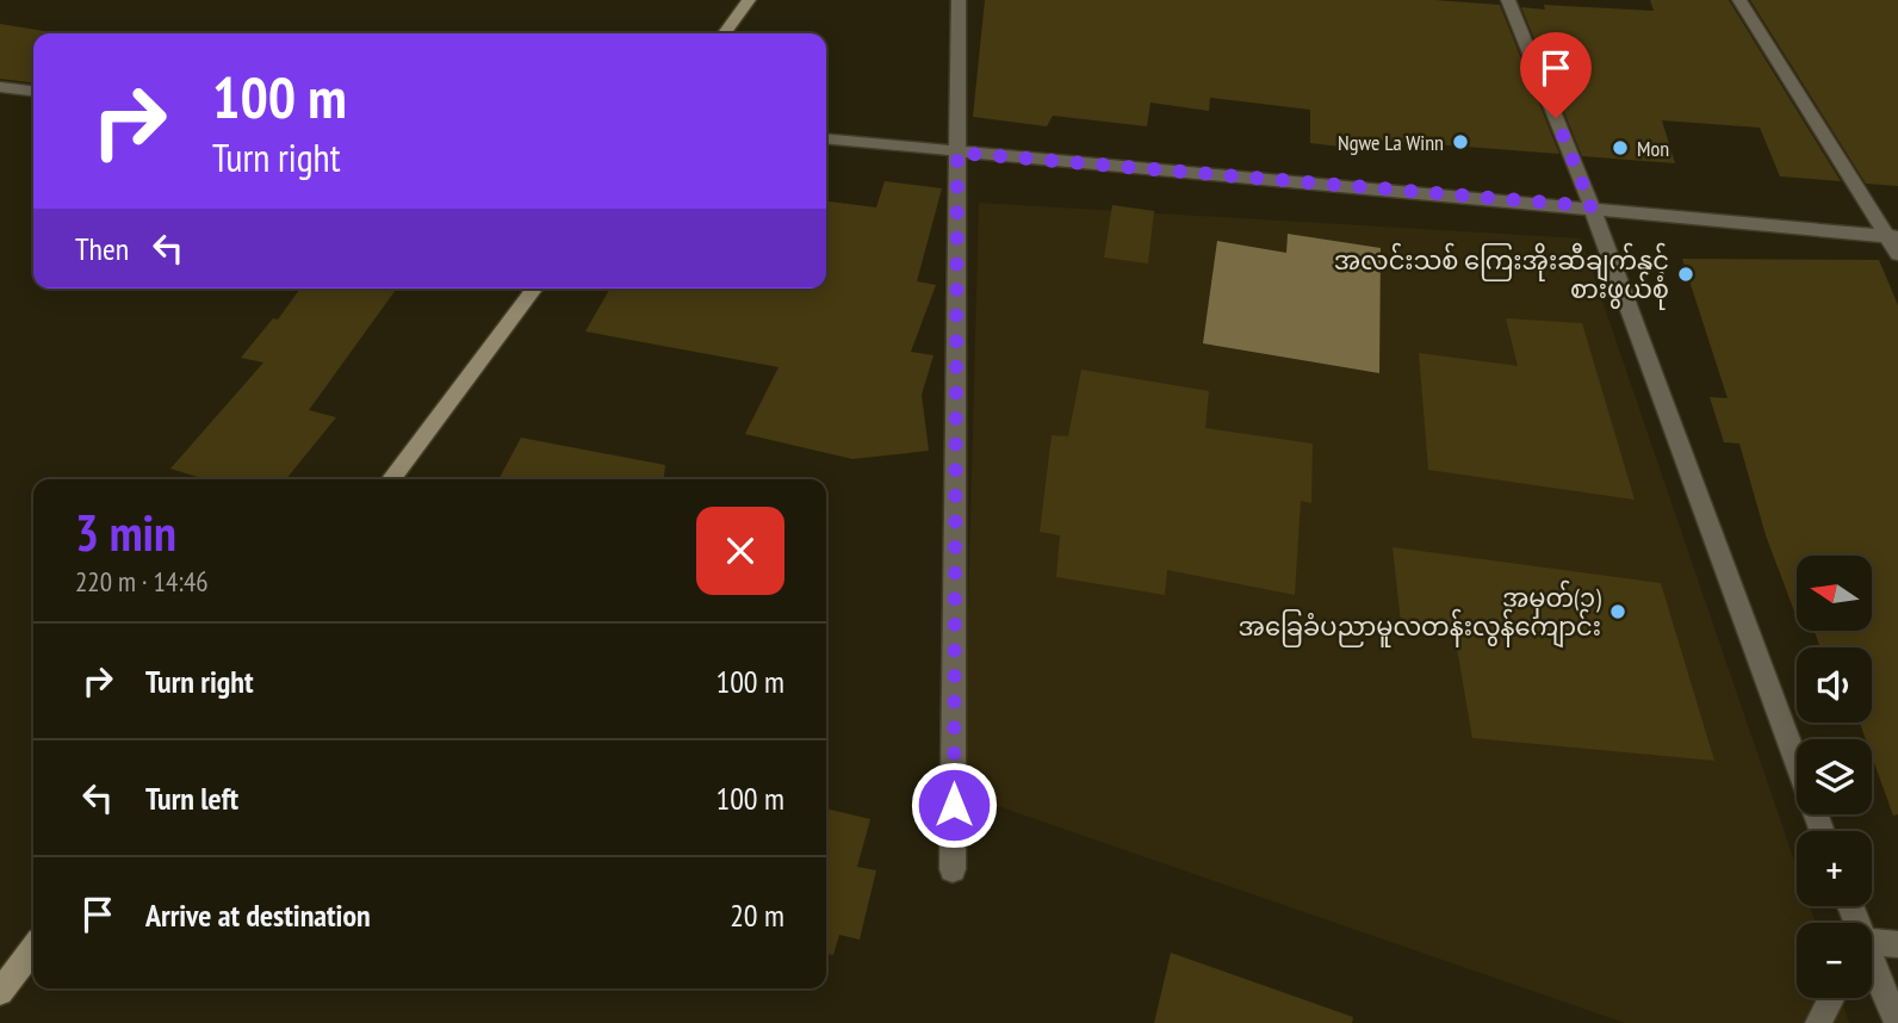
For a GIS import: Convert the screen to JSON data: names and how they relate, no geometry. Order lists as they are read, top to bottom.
{
  "places": [
    "Ngwe La Winn",
    "Mon",
    "အလင်းသစ် ကြေးအိုးဆီချက်နှင့် စားဖွယ်စုံ",
    "အမှတ်(၁) အခြေခံပညာမူလတန်းလွန်ကျောင်း"
  ],
  "north": "left",
  "page": {
    "turn": ["100 m", "Turn right"],
    "then": "Then",
    "heading": ["3 min", "220 m · 14:46"],
    "map_buttons": ["+", "−"],
    "list": [
      {
        "name": "Turn right",
        "value": "100 m"
      },
      {
        "name": "Turn left",
        "value": "100 m"
      },
      {
        "name": "Arrive at destination",
        "value": "20 m"
      }
    ]
  }
}
